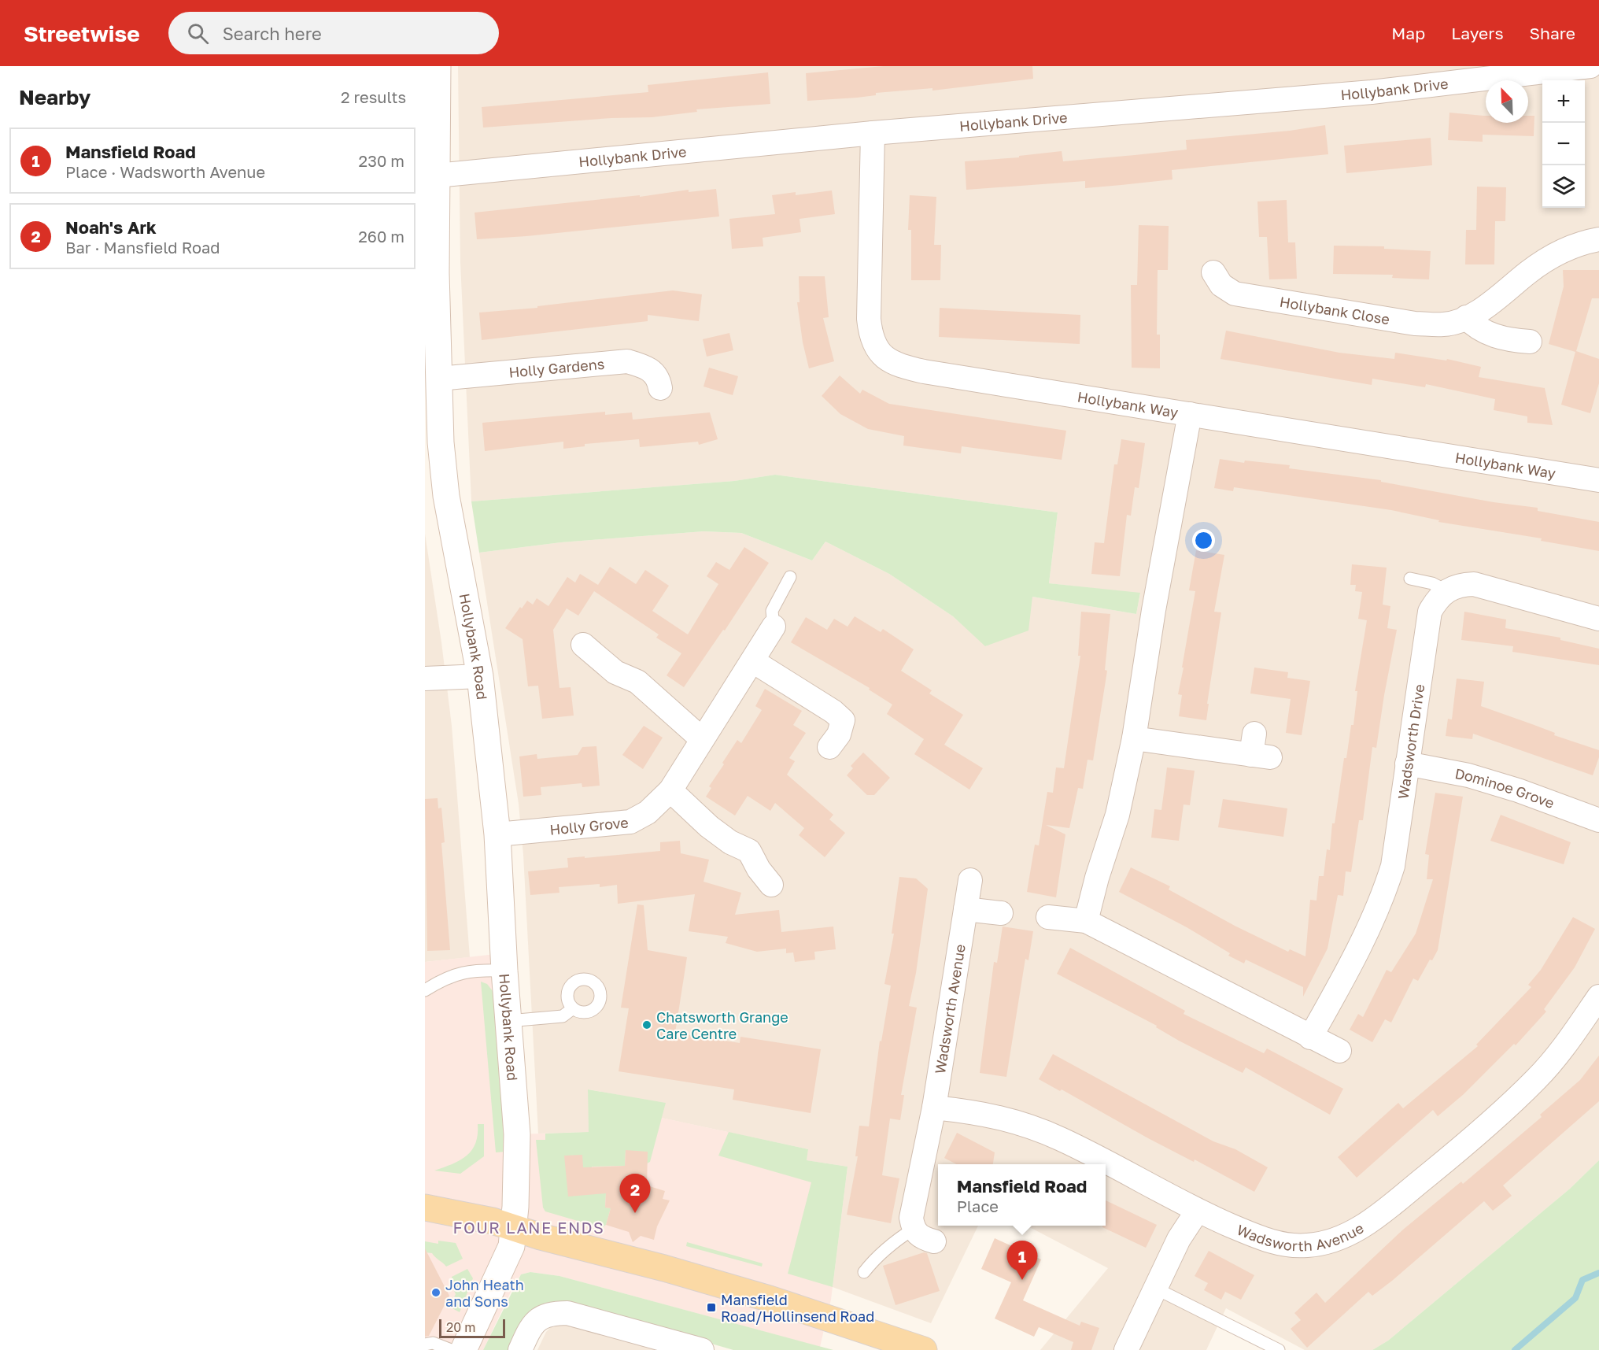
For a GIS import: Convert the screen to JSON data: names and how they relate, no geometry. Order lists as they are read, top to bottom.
{
  "streets": {
    "main road": ["Hollybank Road"],
    "street": [
      "Hollybank Drive",
      "Hollybank Close",
      "Holly Gardens",
      "Hollybank Way",
      "Wadsworth Drive",
      "Dominoe Grove",
      "Holly Grove",
      "Wadsworth Avenue"
    ]
  },
  "crossings": [
    ["Hollybank Drive", "Hollybank Way"],
    ["Hollybank Drive", "Hollybank Road"],
    ["Holly Gardens", "Hollybank Road"],
    ["Hollybank Road", "Holly Grove"],
    ["Wadsworth Drive", "Dominoe Grove"]
  ],
  "districts": ["FOUR LANE ENDS"],
  "places": {
    "other": ["Chatsworth Grange Care Centre", "John Heath and Sons"],
    "transit": ["Mansfield Road/Hollinsend Road"]
  },
  "scale_bar": "20 m",
  "north": "top left",
  "page": {
    "header": "Streetwise",
    "search": "Search here",
    "nav": ["Map", "Layers", "Share"],
    "heading": ["Nearby", "2 results"],
    "map_buttons": ["+", "−"],
    "list": [
      {
        "mark": "1",
        "name": "Mansfield Road",
        "note": "Place · Wadsworth Avenue",
        "value": "230 m"
      },
      {
        "mark": "2",
        "name": "Noah's Ark",
        "note": "Bar · Mansfield Road",
        "value": "260 m"
      }
    ],
    "popup": ["Mansfield Road", "Place"],
    "pins": ["2", "1"],
    "scale": "20 m"
  }
}
